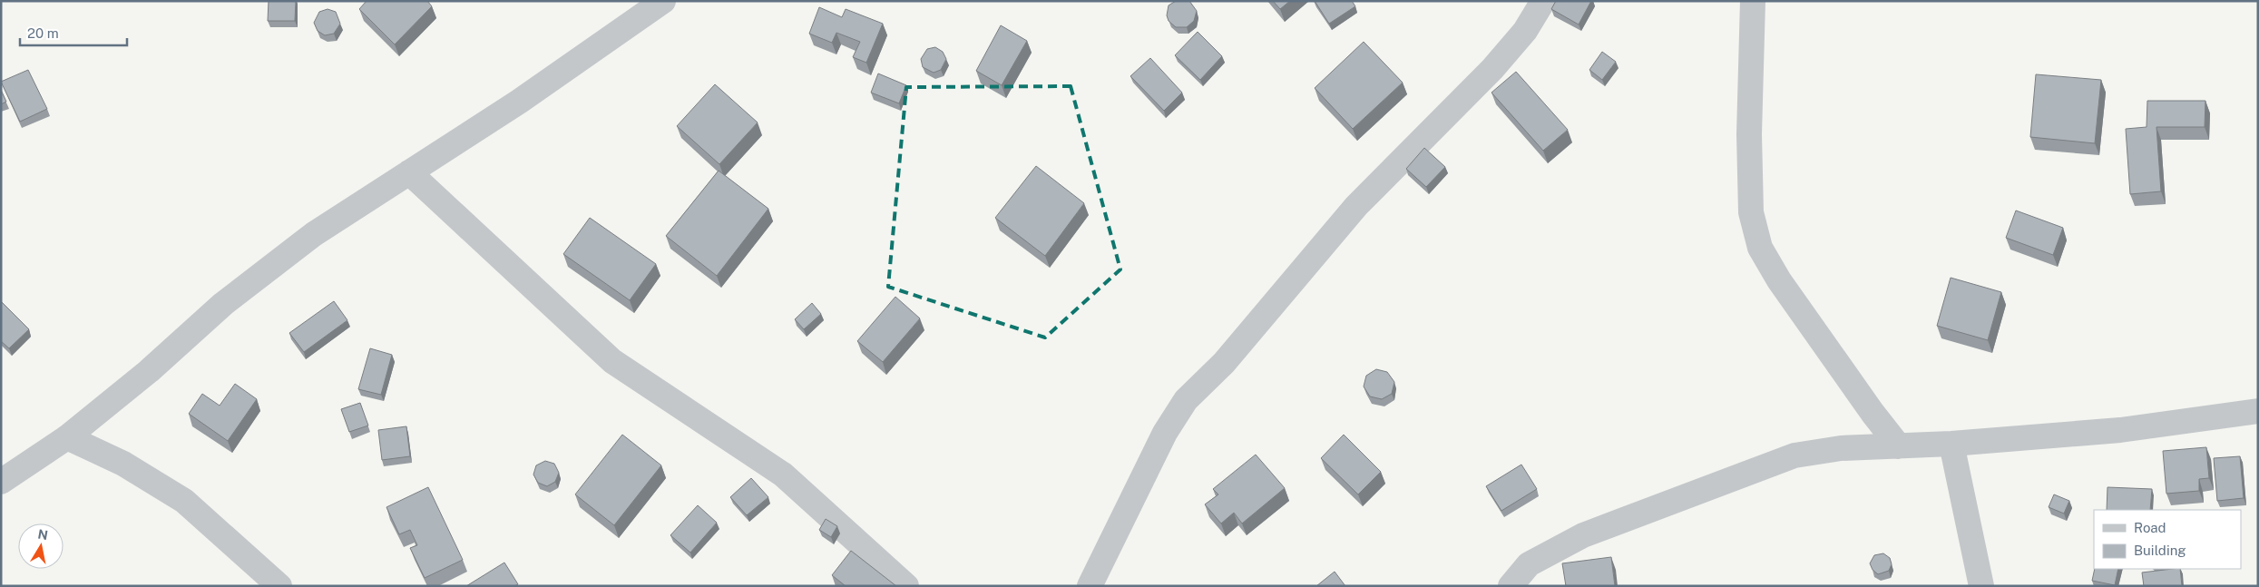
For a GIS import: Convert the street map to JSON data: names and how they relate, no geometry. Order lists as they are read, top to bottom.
{
  "legend": ["Road", "Building"],
  "scale_bar": "20 m",
  "north": "top"
}
